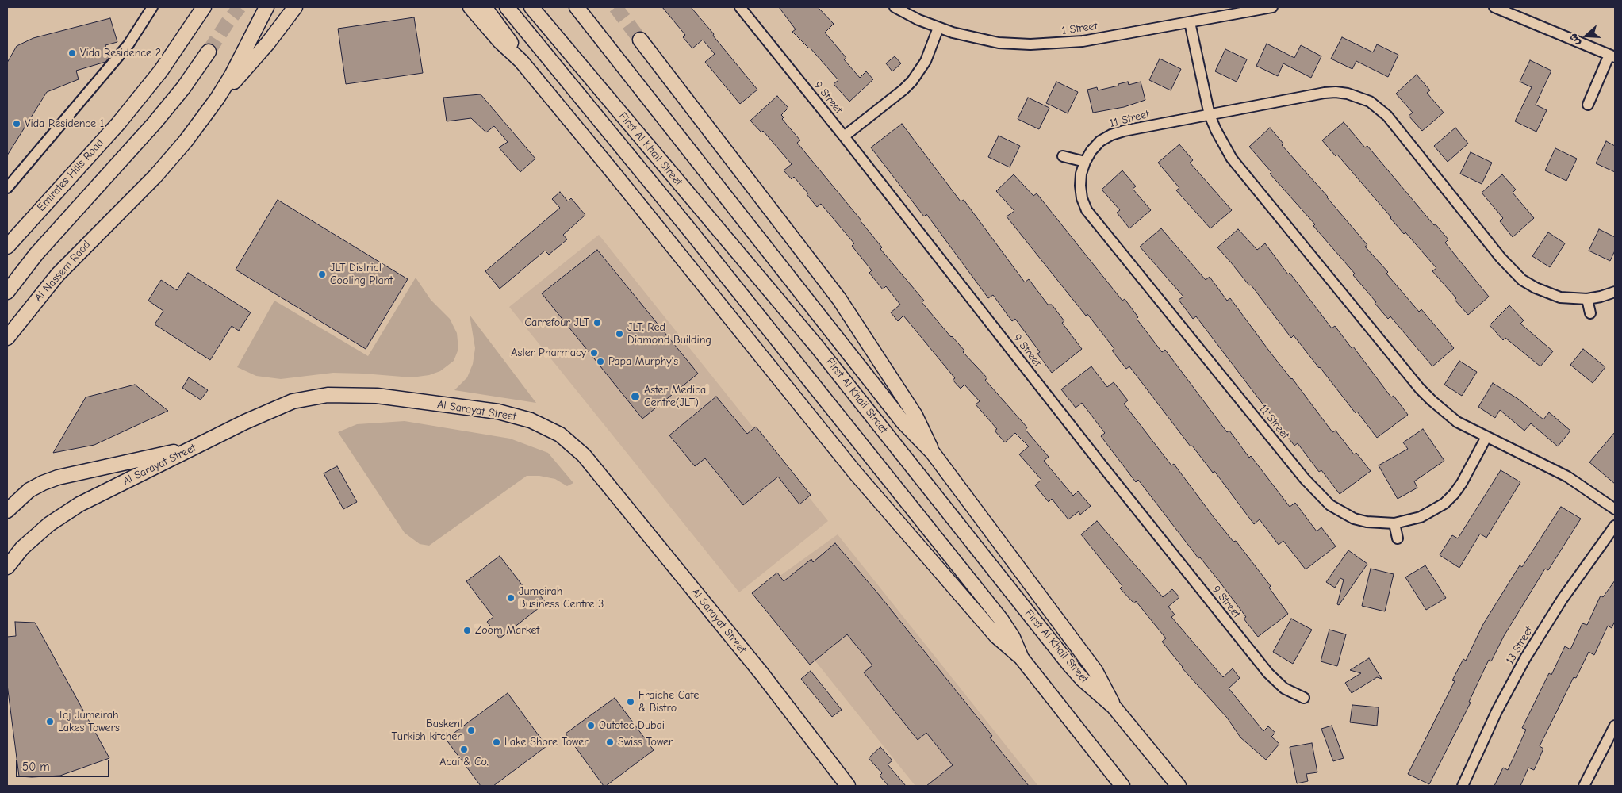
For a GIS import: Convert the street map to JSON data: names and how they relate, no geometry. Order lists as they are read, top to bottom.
{
  "streets": {
    "main road": [
      "First Al Khail Street",
      "Emirates Hills Road",
      "Al Nassem Raod",
      "Al Sarayat Street"
    ],
    "street": [
      "1 Street",
      "9 Street",
      "11 Street",
      "13 Street"
    ]
  },
  "places": [
    "Vida Residence 2",
    "Vida Residence 1",
    "JLT District Cooling Plant",
    "Carrefour JLT",
    "JLT, Red Diamond Building",
    "Aster Pharmacy",
    "Papa Murphy's",
    "Aster Medical Centre(JLT)",
    "Jumeirah Business Centre 3",
    "Zoom Market",
    "Fraiche Cafe & Bistro",
    "Taj Jumeirah Lakes Towers",
    "Outotec Dubai",
    "Baskent Turkish kitchen",
    "Lake Shore Tower",
    "Swiss Tower",
    "Acai & Co."
  ],
  "scale_bar": "50 m",
  "north": "left"
}
